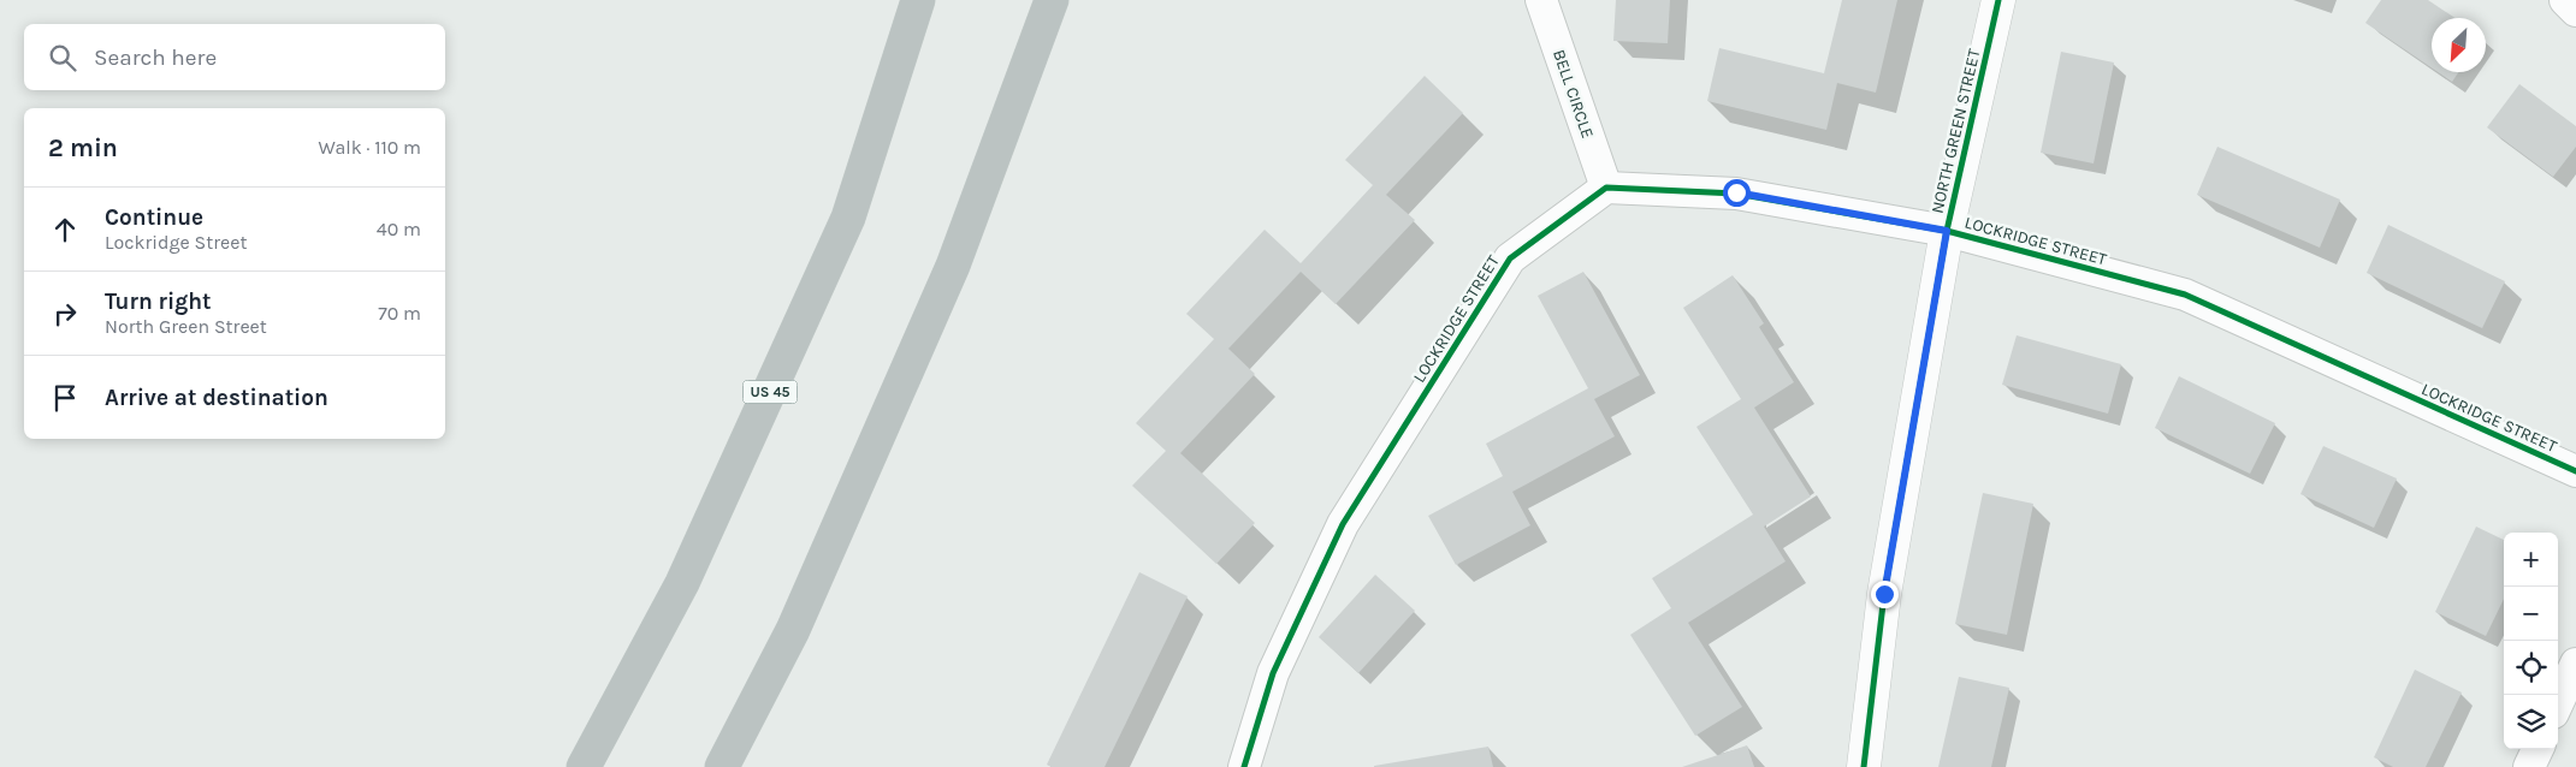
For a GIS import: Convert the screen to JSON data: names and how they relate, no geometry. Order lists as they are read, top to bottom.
{
  "streets": {
    "highway": ["US 45"],
    "street": ["BELL CIRCLE", "NORTH GREEN STREET", "LOCKRIDGE STREET"]
  },
  "crossings": [
    ["BELL CIRCLE", "LOCKRIDGE STREET"],
    ["NORTH GREEN STREET", "LOCKRIDGE STREET"]
  ],
  "north": "bottom left",
  "page": {
    "search": "Search here",
    "heading": ["2 min", "Walk · 110 m"],
    "list": [
      ["Continue", "Lockridge Street", "40 m"],
      ["Turn right", "North Green Street", "70 m"],
      "Arrive at destination"
    ],
    "map_buttons": ["+", "−"]
  }
}
